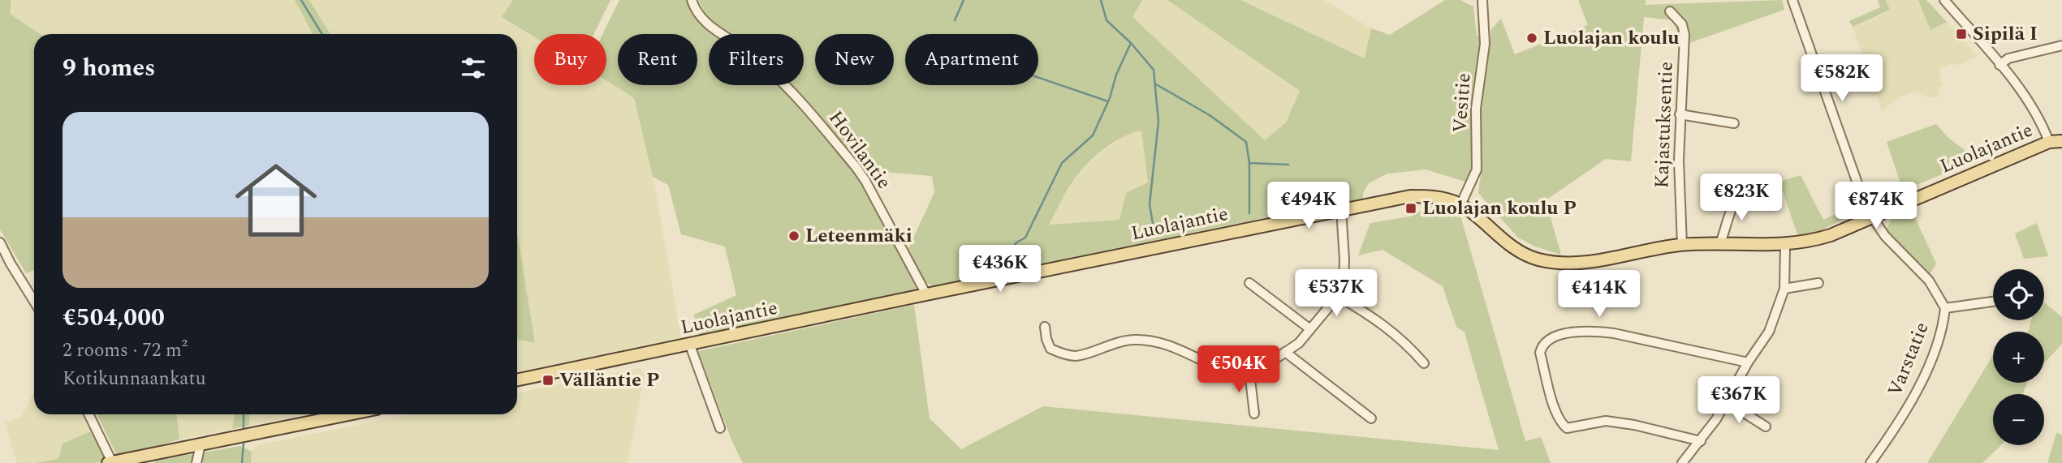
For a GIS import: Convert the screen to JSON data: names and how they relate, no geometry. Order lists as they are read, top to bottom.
{
  "streets": {
    "main road": ["Luolajantie"],
    "street": [
      "Vesitie",
      "Kajastuksentie",
      "Hovilantie",
      "Varstatie"
    ]
  },
  "crossings": [
    ["Vesitie", "Luolajantie"],
    ["Kajastuksentie", "Luolajantie"],
    ["Luolajantie", "Hovilantie"],
    ["Luolajantie", "Varstatie"]
  ],
  "places": {
    "transit": ["Sipilä I", "Luolajan koulu P", "Välläntie P"],
    "other": ["Luolajan koulu", "Leteenmäki"]
  },
  "page": {
    "chip": [
      "Buy",
      "Rent",
      "Filters",
      "New",
      "Apartment"
    ],
    "heading": "9 homes",
    "price": [
      "€582K",
      "€823K",
      "€494K",
      "€874K",
      "€436K",
      "€537K",
      "€414K",
      "€504K",
      "€367K"
    ],
    "list": [
      {
        "name": "€504,000",
        "note": "2 rooms · 72 m² · Kotikunnaankatu"
      }
    ],
    "map_buttons": ["+", "−"]
  }
}
